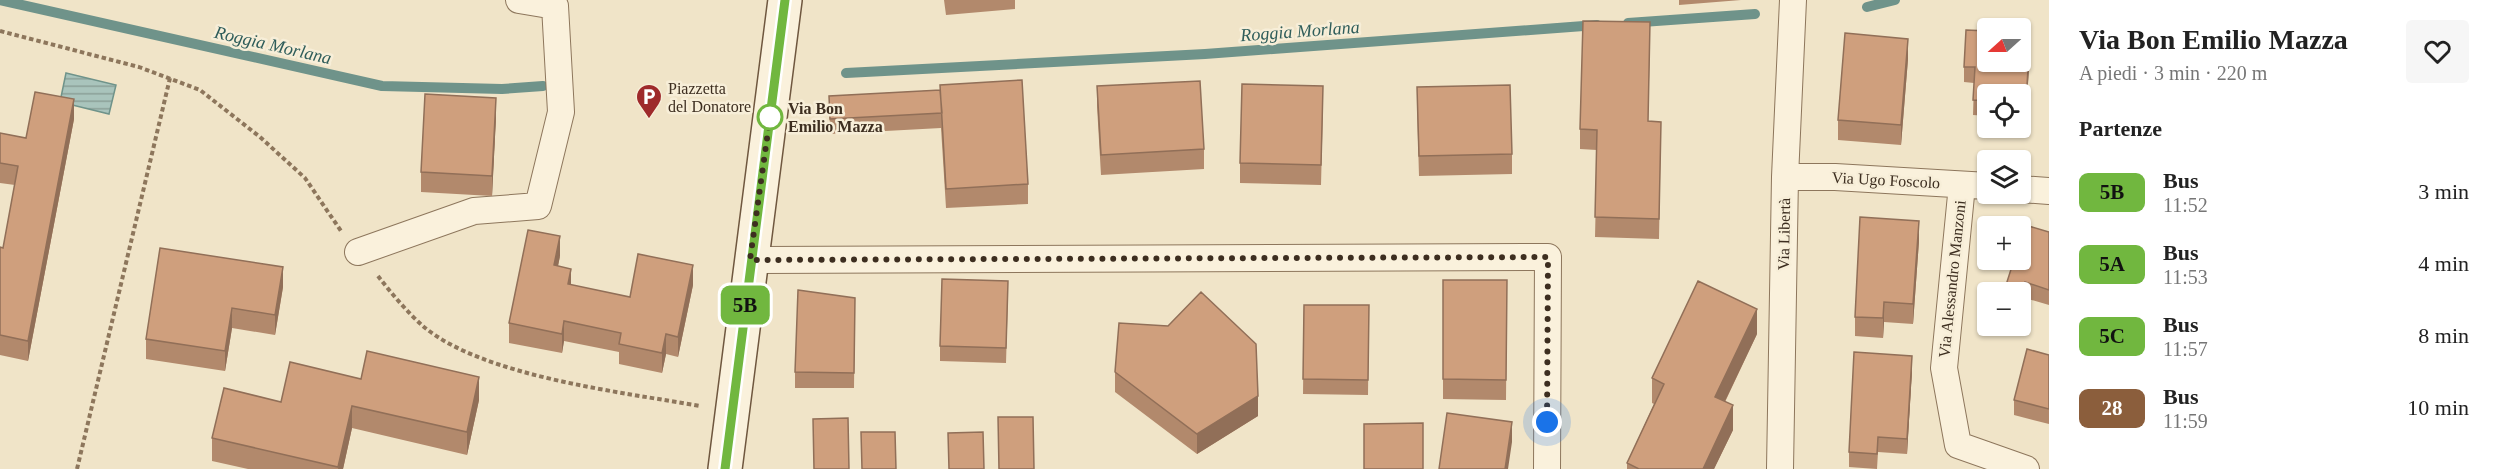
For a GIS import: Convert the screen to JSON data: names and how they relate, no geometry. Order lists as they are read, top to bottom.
{
  "streets": {
    "street": ["Via Ugo Foscolo", "Via Libertà", "Via Alessandro Manzoni"]
  },
  "crossings": [
    ["Via Ugo Foscolo", "Via Libertà"],
    ["Via Ugo Foscolo", "Via Alessandro Manzoni"]
  ],
  "water": ["Roggia Morlana"],
  "places": {
    "other": ["Via Bon Emilio Mazza"],
    "parking": ["Piazzetta del Donatore"]
  },
  "lines": ["bus line 5B"],
  "north": "left",
  "page": {
    "on_map": "5B",
    "heading": [
      ["Via Bon Emilio Mazza", "A piedi · 3 min · 220 m"],
      "Partenze"
    ],
    "map_buttons": ["+", "−"],
    "list": [
      {
        "mark": "5B",
        "name": "Bus",
        "note": "11:52",
        "value": "3 min"
      },
      {
        "mark": "5A",
        "name": "Bus",
        "note": "11:53",
        "value": "4 min"
      },
      {
        "mark": "5C",
        "name": "Bus",
        "note": "11:57",
        "value": "8 min"
      },
      {
        "mark": "28",
        "name": "Bus",
        "note": "11:59",
        "value": "10 min"
      }
    ]
  }
}
